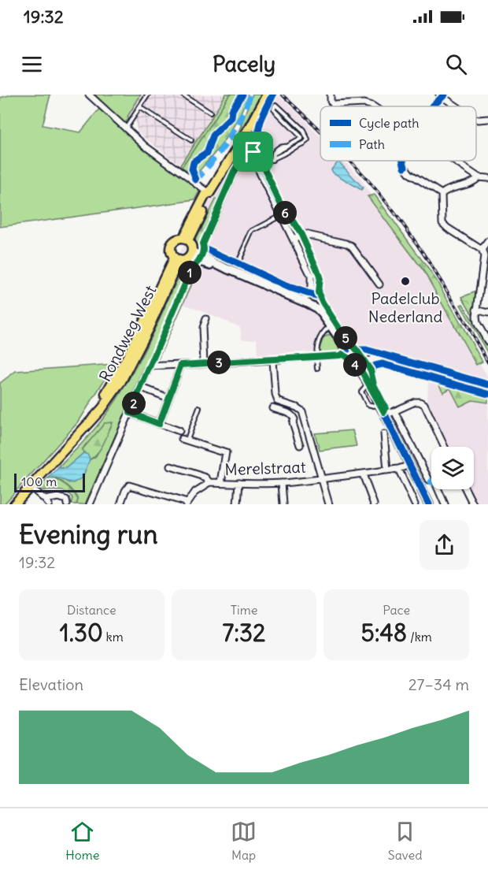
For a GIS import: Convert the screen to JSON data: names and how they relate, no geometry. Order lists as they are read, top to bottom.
{
  "streets": {
    "main road": ["Rondweg West"],
    "street": ["Merelstraat"]
  },
  "places": ["Padelclub Nederland"],
  "legend": ["Cycle path", "Path"],
  "scale_bar": "100 m",
  "page": {
    "status": "19:32",
    "header": "Pacely",
    "pins": [
      "6",
      "1",
      "5",
      "3",
      "4",
      "2"
    ],
    "scale": "100 m",
    "heading": ["Evening run", "19:32"],
    "stats": [
      ["Distance", "1.30 km"],
      ["Time", "7:32"],
      ["Pace", "5:48 /km"]
    ],
    "chart": ["Elevation", "27–34 m"],
    "tabs": ["Home", "Map", "Saved"]
  }
}
